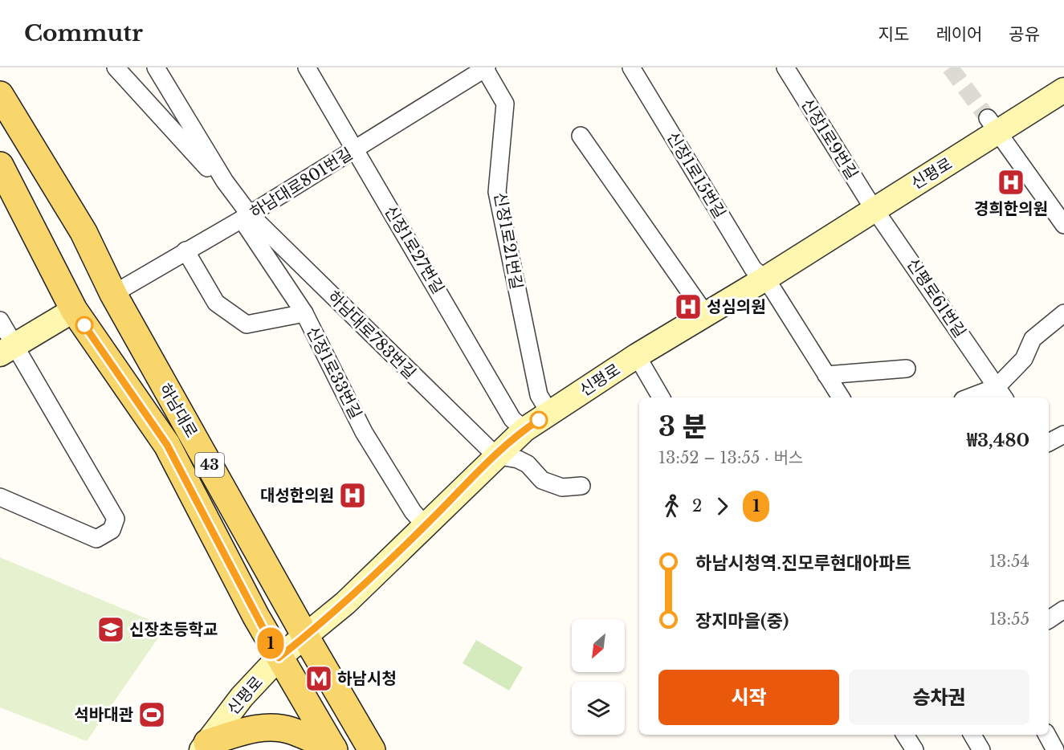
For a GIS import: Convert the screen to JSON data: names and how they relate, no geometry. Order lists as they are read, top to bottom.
{
  "streets": {
    "main road": ["하남대로", "43"],
    "street": [
      "신장1로9번길",
      "신평로",
      "신장1로15번길",
      "하남대로801번길",
      "신장1로21번길",
      "신장1로27번길",
      "신평로61번길",
      "하남대로783번길",
      "신장1로33번길"
    ]
  },
  "crossings": [
    ["신장1로9번길", "신평로"],
    ["신장1로9번길", "신평로61번길"],
    ["신평로", "신장1로15번길"],
    ["신평로", "신장1로21번길"],
    ["신평로", "신장1로27번길"],
    ["신평로", "신평로61번길"],
    ["신평로", "하남대로783번길"],
    ["신평로", "신장1로33번길"],
    ["신평로", "하남대로"],
    ["하남대로801번길", "신장1로21번길"],
    ["하남대로801번길", "신장1로27번길"],
    ["하남대로801번길", "하남대로783번길"],
    ["하남대로801번길", "신장1로33번길"],
    ["하남대로801번길", "하남대로"],
    ["하남대로783번길", "신장1로33번길"]
  ],
  "places": {
    "hospital": ["경희한의원", "성심의원", "대성한의원"],
    "school or university": ["신장초등학교"],
    "metro station": ["하남시청"],
    "sports": ["석바대관"]
  },
  "lines": ["bus line 1"],
  "north": "bottom left",
  "page": {
    "header": "Commutr",
    "nav": ["지도", "레이어", "공유"],
    "on_map": "1",
    "heading": ["3 분", "13:52 – 13:55 · 버스", "₩3,480"],
    "legs": ["2", "1"],
    "list": [
      {
        "name": "하남시청역.진모루현대아파트",
        "value": "13:54"
      },
      {
        "name": "장지마을(중)",
        "value": "13:55"
      }
    ],
    "buttons": ["시작", "승차권"]
  }
}
